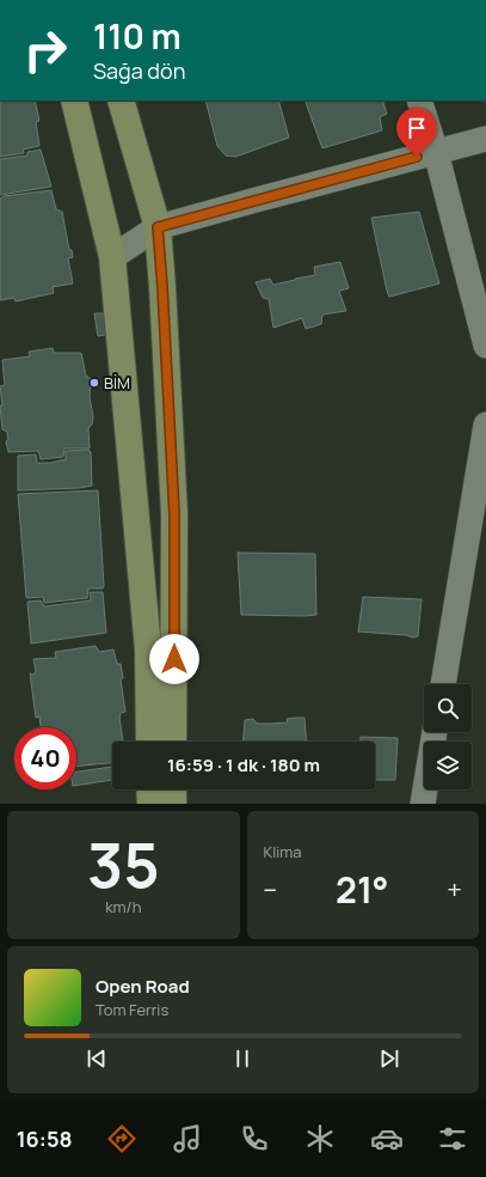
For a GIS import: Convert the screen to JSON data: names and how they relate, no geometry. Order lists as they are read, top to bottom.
{
  "places": ["BİM"],
  "page": {
    "turn": ["110 m", "Sağa dön"],
    "limit": "40",
    "trip": "16:59 · 1 dk · 180 m",
    "tile": [
      ["35", "km/h"],
      "Klima"
    ],
    "heat": ["−", "21°", "+"],
    "song": ["Open Road", "Tom Ferris"],
    "tabs": "16:58"
  }
}
